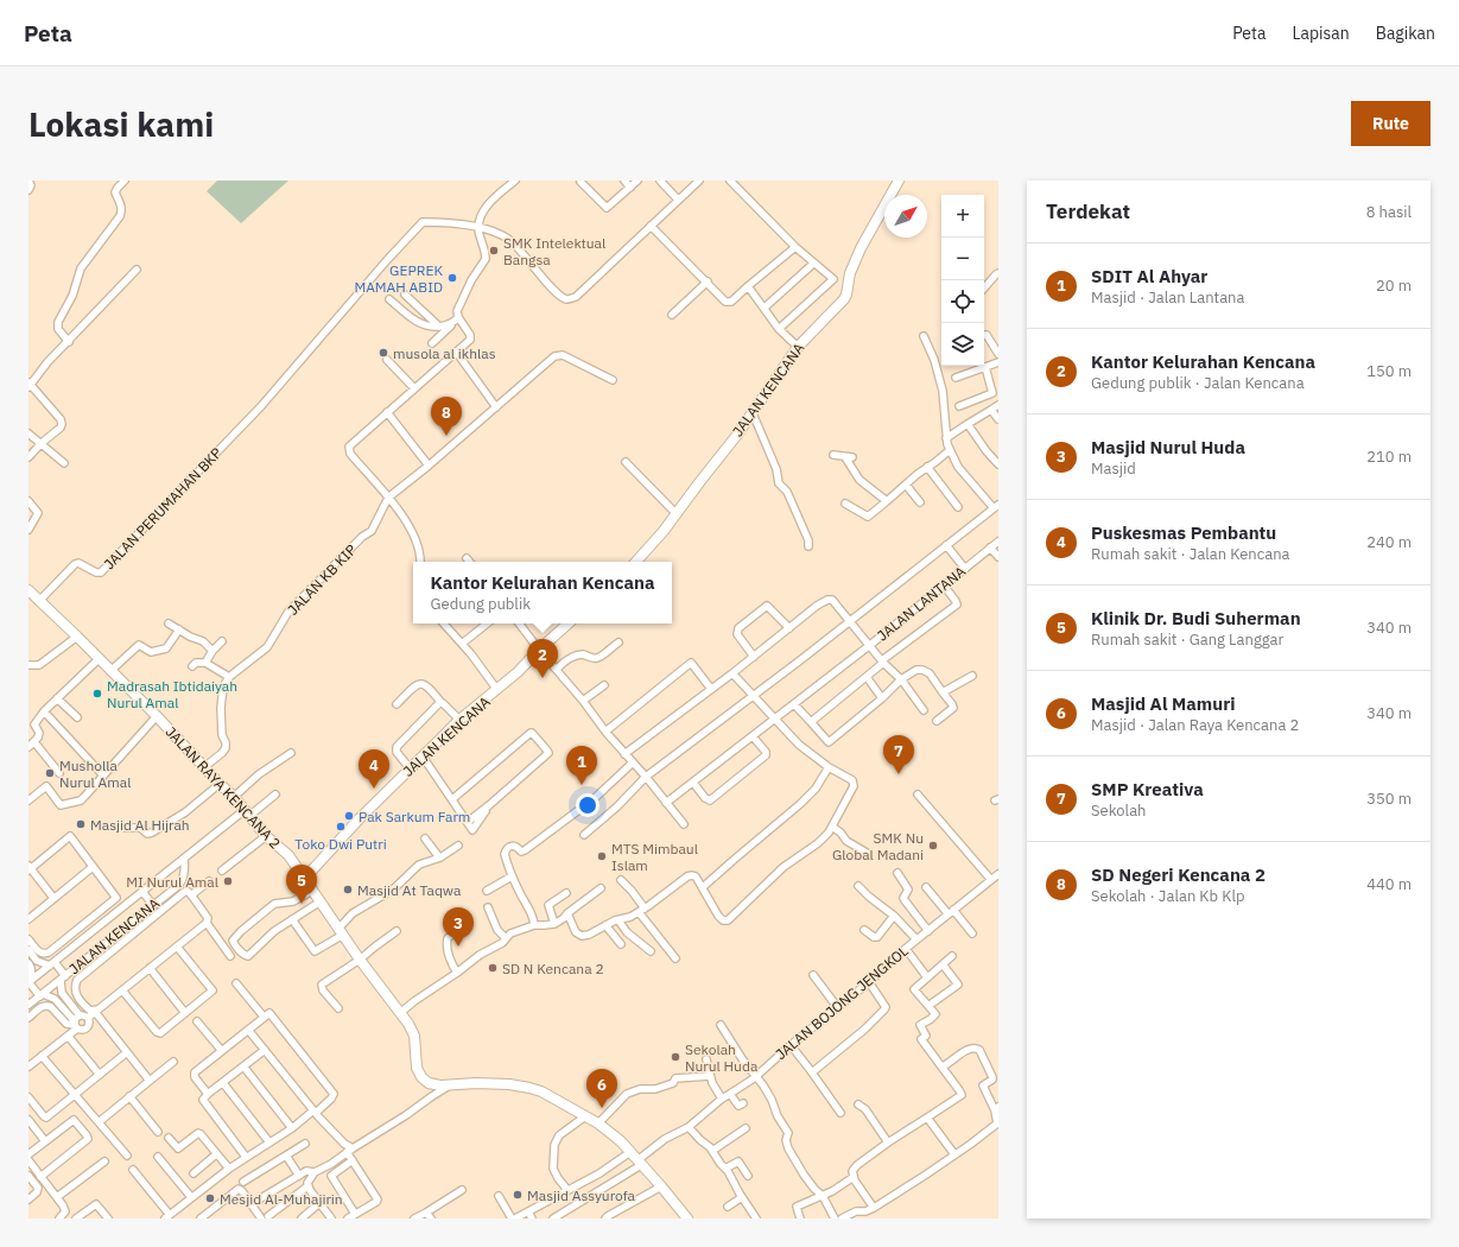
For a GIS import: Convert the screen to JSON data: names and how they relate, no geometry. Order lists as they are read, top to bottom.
{
  "streets": {
    "street": [
      "JALAN KENCANA",
      "JALAN PERUMAHAN BKP",
      "JALAN KB KIP",
      "JALAN LANTANA",
      "JALAN RAYA KENCANA 2",
      "JALAN BOJONG JENGKOL"
    ]
  },
  "crossings": [
    ["JALAN KENCANA", "JALAN RAYA KENCANA 2"],
    ["JALAN PERUMAHAN BKP", "JALAN RAYA KENCANA 2"],
    ["JALAN RAYA KENCANA 2", "JALAN BOJONG JENGKOL"]
  ],
  "places": [
    "SMK Intelektual Bangsa",
    "GEPREK MAMAH ABID",
    "musola al ikhlas",
    "Madrasah Ibtidaiyah Nurul Amal",
    "Musholla Nurul Amal",
    "Pak Sarkum Farm",
    "Masjid Al Hijrah",
    "Toko Dwi Putri",
    "SMK Nu Global Madani",
    "MTS Mimbaul Islam",
    "MI Nurul Amal",
    "Masjid At Taqwa",
    "SD N Kencana 2",
    "Sekolah Nurul Huda",
    "Masjid Assyurofa",
    "Mesjid Al-Muhajirin"
  ],
  "north": "top right",
  "page": {
    "header": "Peta",
    "nav": ["Peta", "Lapisan", "Bagikan"],
    "buttons": "Rute",
    "title": "Lokasi kami",
    "heading": ["Terdekat", "8 hasil"],
    "map_buttons": ["+", "−"],
    "list": [
      {
        "mark": "1",
        "name": "SDIT Al Ahyar",
        "note": "Masjid · Jalan Lantana",
        "value": "20 m"
      },
      {
        "mark": "2",
        "name": "Kantor Kelurahan Kencana",
        "note": "Gedung publik · Jalan Kencana",
        "value": "150 m"
      },
      {
        "mark": "3",
        "name": "Masjid Nurul Huda",
        "note": "Masjid",
        "value": "210 m"
      },
      {
        "mark": "4",
        "name": "Puskesmas Pembantu",
        "note": "Rumah sakit · Jalan Kencana",
        "value": "240 m"
      },
      {
        "mark": "5",
        "name": "Klinik Dr. Budi Suherman",
        "note": "Rumah sakit · Gang Langgar",
        "value": "340 m"
      },
      {
        "mark": "6",
        "name": "Masjid Al Mamuri",
        "note": "Masjid · Jalan Raya Kencana 2",
        "value": "340 m"
      },
      {
        "mark": "7",
        "name": "SMP Kreativa",
        "note": "Sekolah",
        "value": "350 m"
      },
      {
        "mark": "8",
        "name": "SD Negeri Kencana 2",
        "note": "Sekolah · Jalan Kb Klp",
        "value": "440 m"
      }
    ],
    "pins": [
      "8",
      "2",
      "7",
      "1",
      "4",
      "5",
      "3",
      "6"
    ],
    "popup": ["Kantor Kelurahan Kencana", "Gedung publik"]
  }
}
